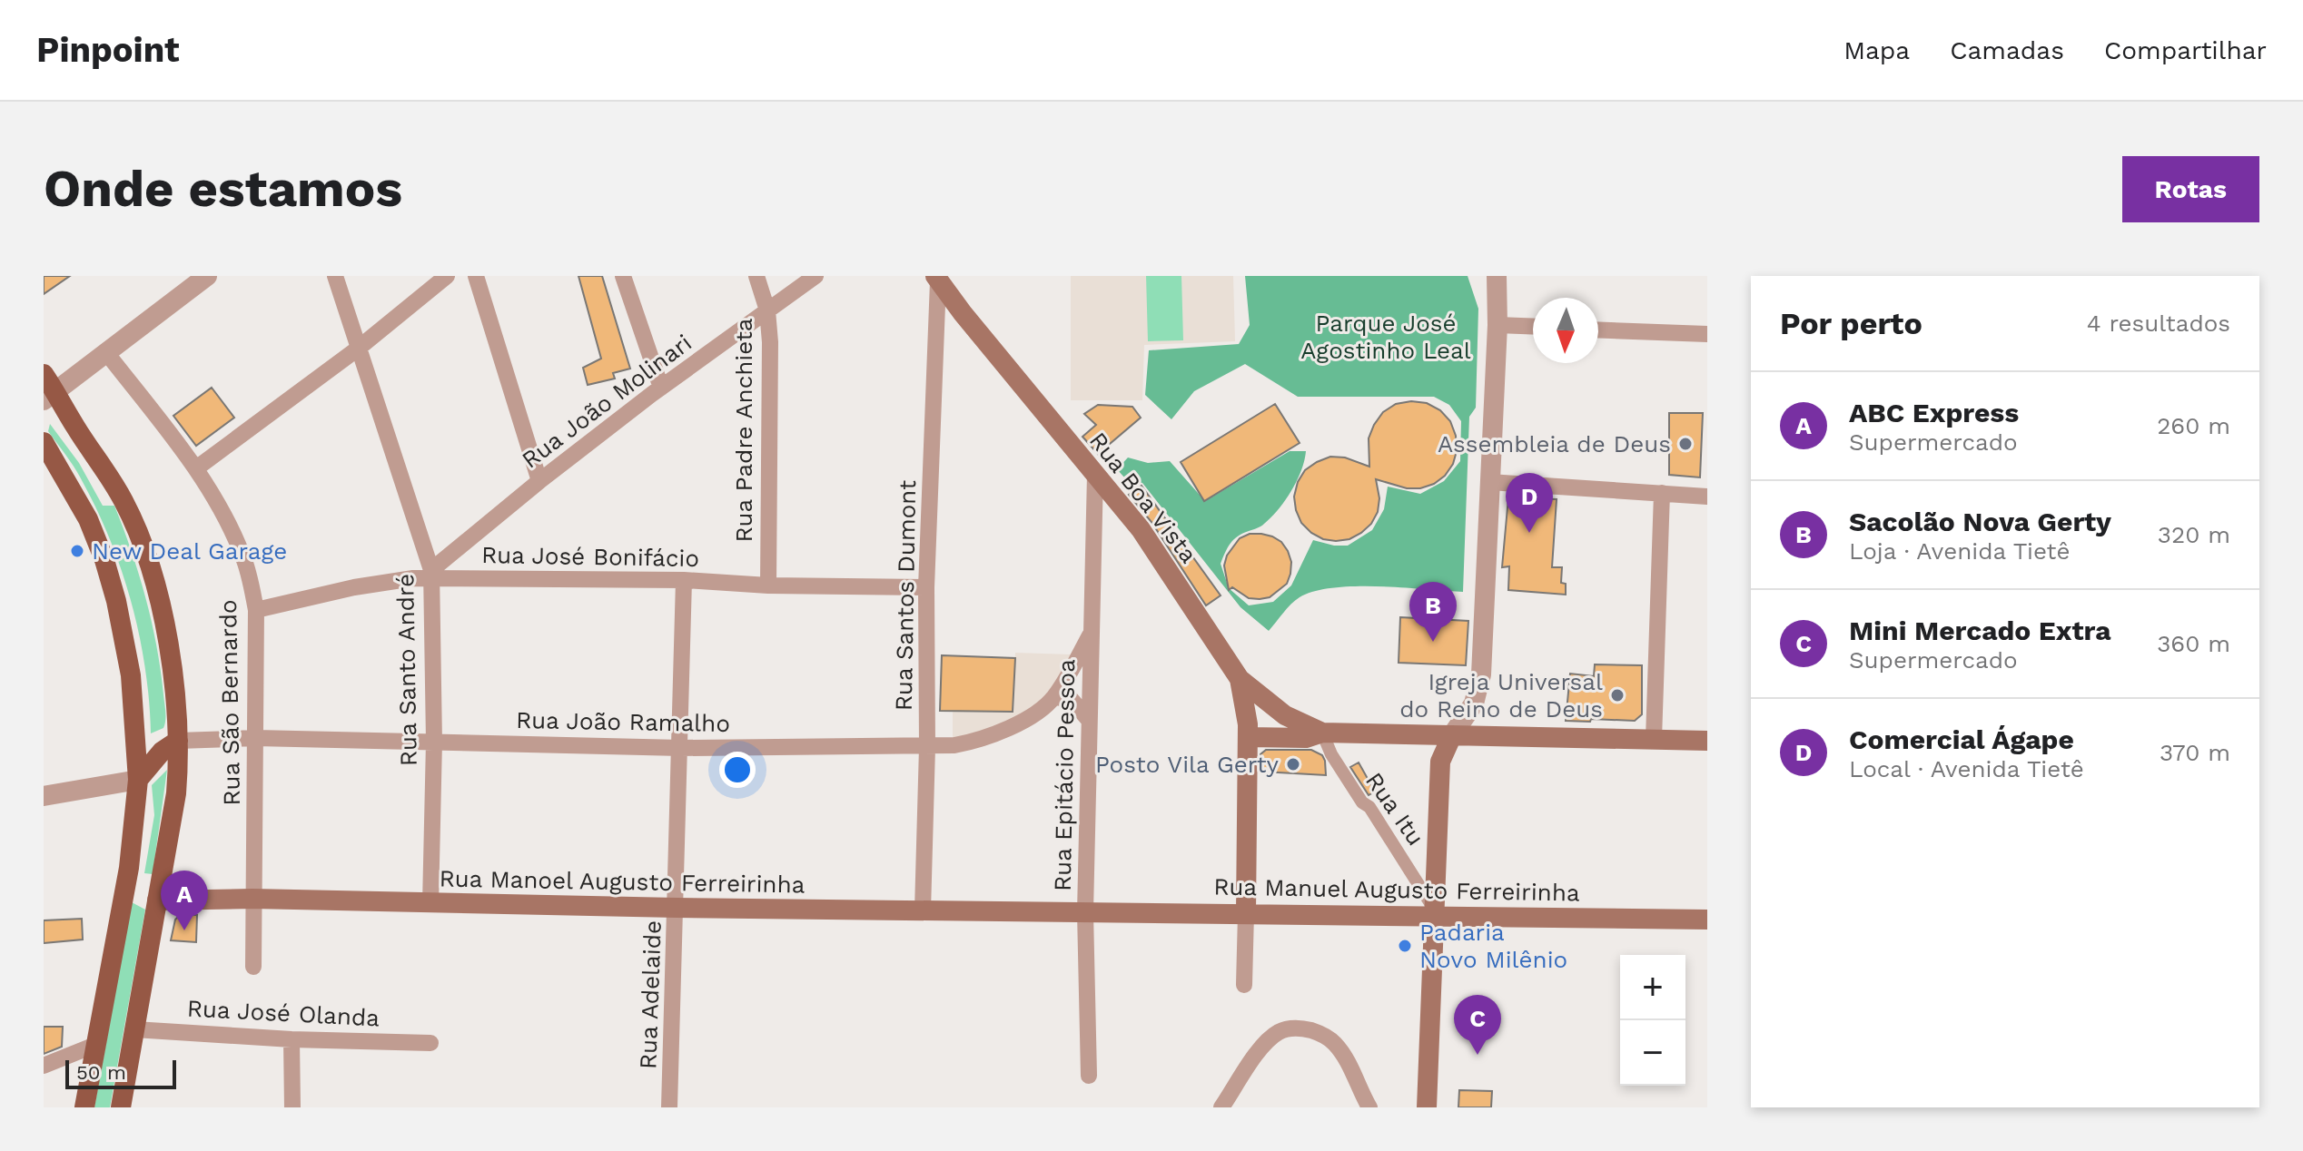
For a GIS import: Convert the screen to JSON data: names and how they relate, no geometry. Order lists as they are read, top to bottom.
{
  "streets": {
    "main road": ["Rua Boa Vista", "Rua Manoel Augusto Ferreirinha", "Rua Manuel Augusto Ferreirinha"],
    "street": [
      "Rua João Molinari",
      "Rua Padre Anchieta",
      "Rua José Bonifácio",
      "Rua Santos Dumont",
      "Rua Santo André",
      "Rua São Bernardo",
      "Rua João Ramalho",
      "Rua Epitácio Pessoa",
      "Rua Itu",
      "Rua Adelaide",
      "Rua José Olanda"
    ]
  },
  "crossings": [
    ["Rua João Molinari", "Rua Padre Anchieta"],
    ["Rua João Molinari", "Rua José Bonifácio"],
    ["Rua João Molinari", "Rua Santo André"],
    ["Rua Padre Anchieta", "Rua José Bonifácio"],
    ["Rua Boa Vista", "Rua Santos Dumont"],
    ["Rua Boa Vista", "Rua Epitácio Pessoa"],
    ["Rua Boa Vista", "Rua Itu"],
    ["Rua José Bonifácio", "Rua Santos Dumont"],
    ["Rua José Bonifácio", "Rua Santo André"],
    ["Rua José Bonifácio", "Rua São Bernardo"],
    ["Rua José Bonifácio", "Rua Adelaide"],
    ["Rua Santos Dumont", "Rua João Ramalho"],
    ["Rua Santos Dumont", "Rua Manoel Augusto Ferreirinha"],
    ["Rua Santo André", "Rua João Ramalho"],
    ["Rua Santo André", "Rua Manoel Augusto Ferreirinha"],
    ["Rua São Bernardo", "Rua João Ramalho"],
    ["Rua São Bernardo", "Rua Manoel Augusto Ferreirinha"],
    ["Rua João Ramalho", "Rua Epitácio Pessoa"],
    ["Rua João Ramalho", "Rua Adelaide"],
    ["Rua Epitácio Pessoa", "Rua Manoel Augusto Ferreirinha"],
    ["Rua Epitácio Pessoa", "Rua Manuel Augusto Ferreirinha"],
    ["Rua Itu", "Rua Manuel Augusto Ferreirinha"],
    ["Rua Manoel Augusto Ferreirinha", "Rua Manuel Augusto Ferreirinha"],
    ["Rua Manoel Augusto Ferreirinha", "Rua Adelaide"]
  ],
  "parks": ["Parque José Agostinho Leal"],
  "places": [
    "Assembleia de Deus",
    "New Deal Garage",
    "Igreja Universal do Reino de Deus",
    "Posto Vila Gerty",
    "Padaria Novo Milênio"
  ],
  "scale_bar": "50 m",
  "north": "bottom",
  "page": {
    "header": "Pinpoint",
    "nav": ["Mapa", "Camadas", "Compartilhar"],
    "buttons": "Rotas",
    "title": "Onde estamos",
    "heading": ["Por perto", "4 resultados"],
    "list": [
      {
        "mark": "A",
        "name": "ABC Express",
        "note": "Supermercado",
        "value": "260 m"
      },
      {
        "mark": "B",
        "name": "Sacolão Nova Gerty",
        "note": "Loja · Avenida Tietê",
        "value": "320 m"
      },
      {
        "mark": "C",
        "name": "Mini Mercado Extra",
        "note": "Supermercado",
        "value": "360 m"
      },
      {
        "mark": "D",
        "name": "Comercial Ágape",
        "note": "Local · Avenida Tietê",
        "value": "370 m"
      }
    ],
    "pins": [
      "D",
      "B",
      "A",
      "C"
    ],
    "map_buttons": ["+", "−"],
    "scale": "50 m"
  }
}
